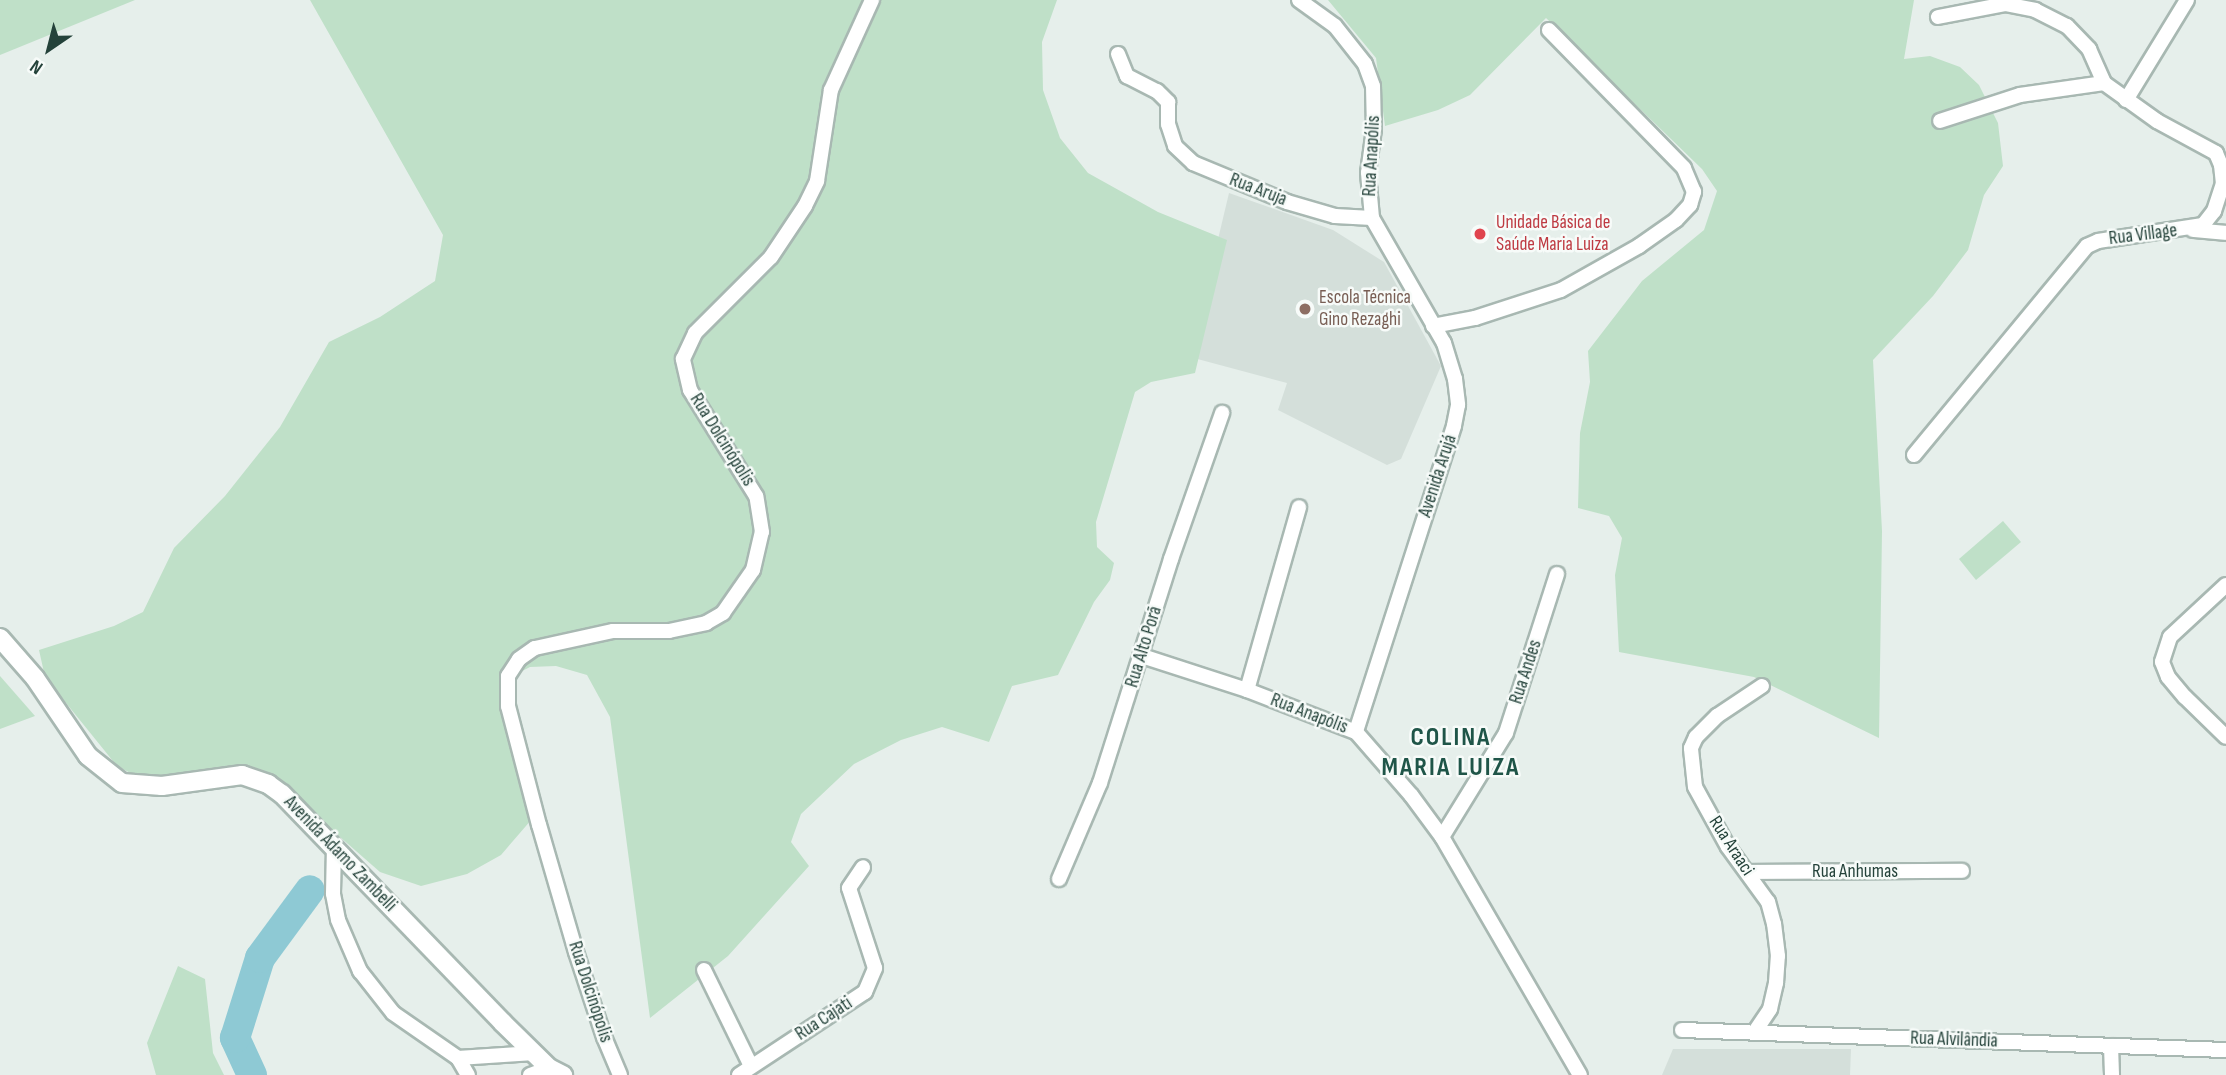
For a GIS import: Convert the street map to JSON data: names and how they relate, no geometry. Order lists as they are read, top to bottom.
{
  "streets": {
    "street": [
      "Rua Anapólis",
      "Rua Aruja",
      "Rua Village",
      "Rua Dolcinópolis",
      "Avenida Arujá",
      "Rua Alto Porã",
      "Rua Andes",
      "Rua Araaci",
      "Avenida Ádamo Zambelli",
      "Rua Anhumas",
      "Rua Cajati",
      "Rua Alvilândia"
    ]
  },
  "crossings": [
    ["Rua Anapólis", "Rua Aruja"],
    ["Rua Anapólis", "Avenida Arujá"],
    ["Rua Anapólis", "Rua Alto Porã"],
    ["Rua Araaci", "Rua Anhumas"],
    ["Rua Araaci", "Rua Alvilândia"]
  ],
  "districts": ["COLINA MARIA LUIZA"],
  "places": ["Unidade Básica de Saúde Maria Luiza", "Escola Técnica Gino Rezaghi"],
  "north": "bottom left"
}
